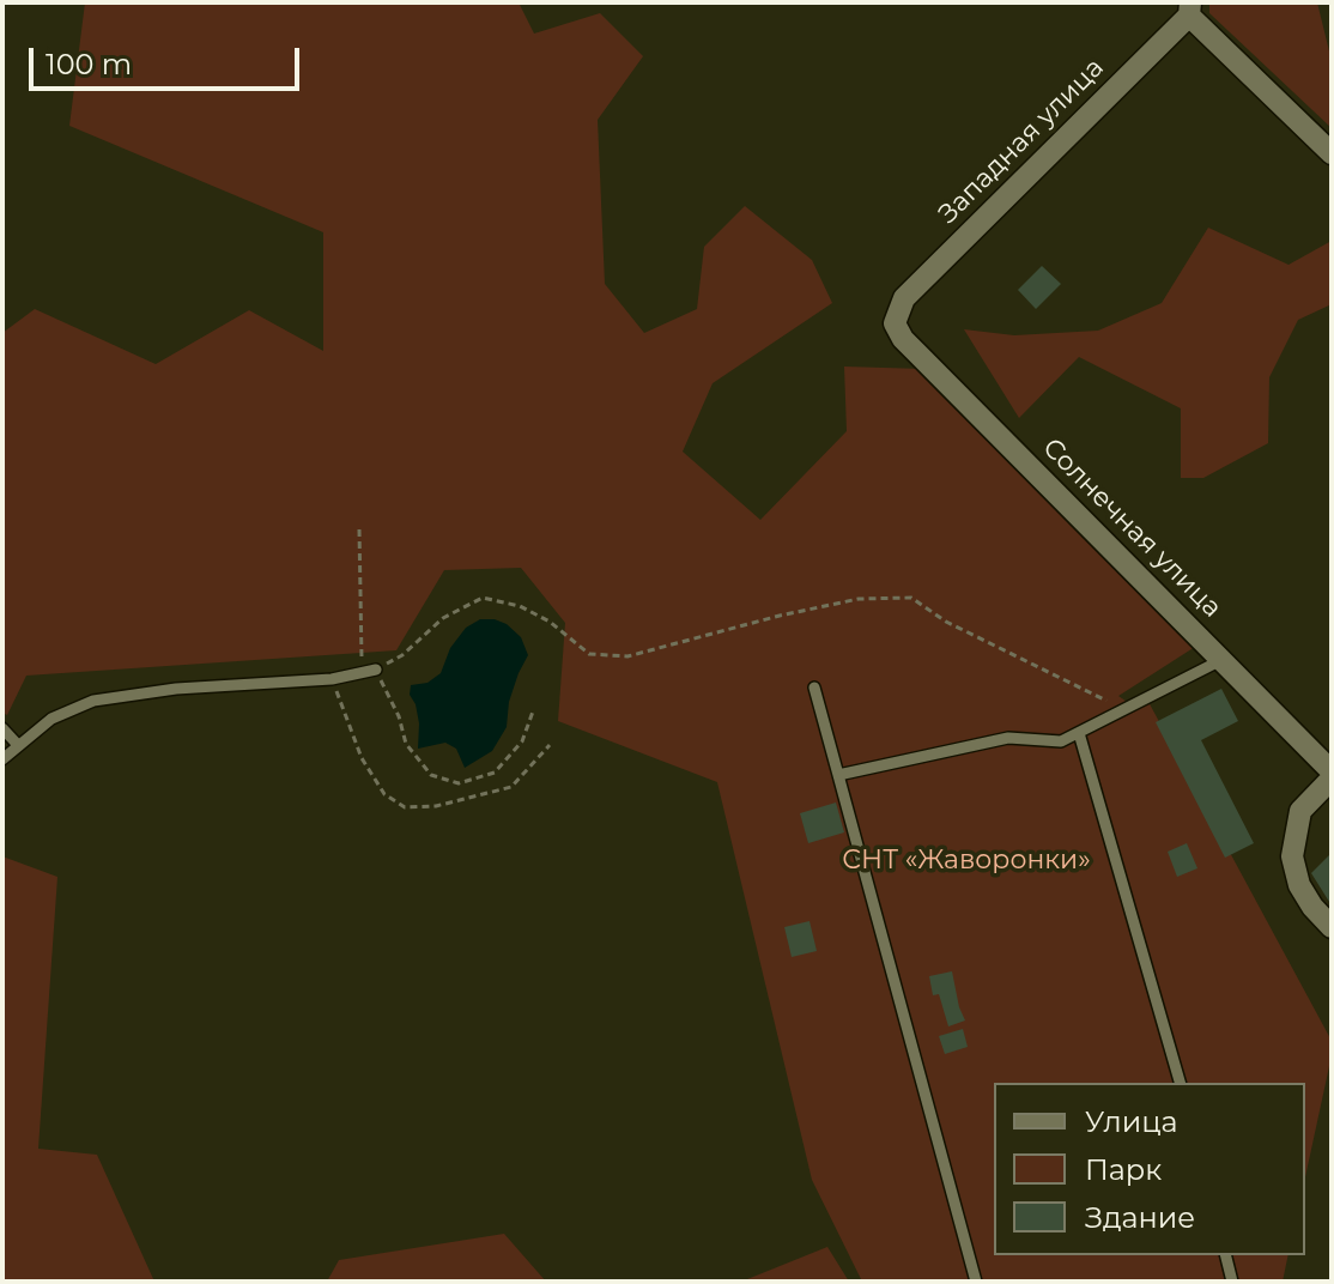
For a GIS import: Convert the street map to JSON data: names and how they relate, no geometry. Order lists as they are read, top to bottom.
{
  "streets": {
    "street": ["Западная улица", "Солнечная улица"]
  },
  "crossings": [
    ["Западная улица", "Солнечная улица"]
  ],
  "parks": ["СНТ «Жаворонки»"],
  "legend": ["Улица", "Парк", "Здание"],
  "scale_bar": "100 m"
}
